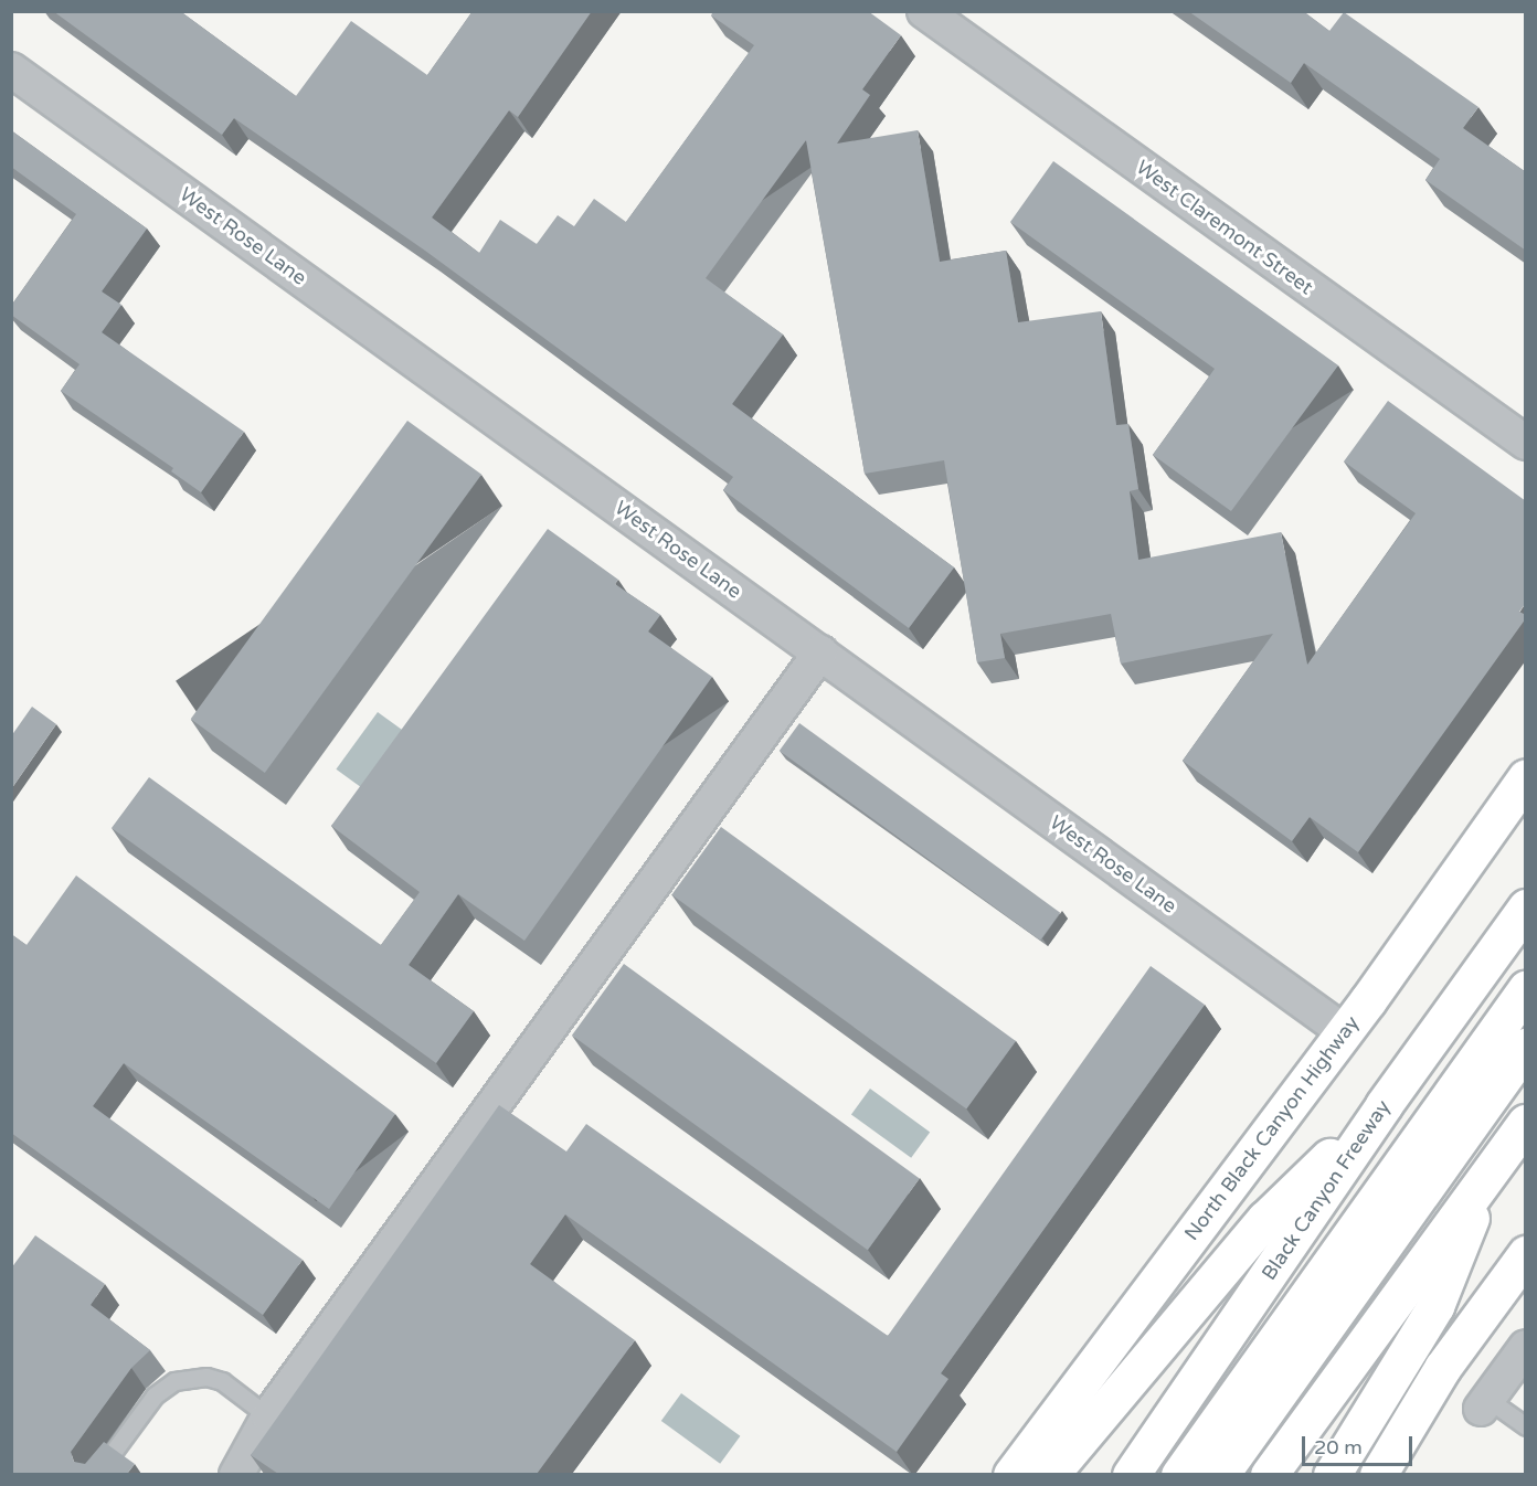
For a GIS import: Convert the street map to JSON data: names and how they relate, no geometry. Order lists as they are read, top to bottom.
{
  "streets": {
    "main road": ["North Black Canyon Highway", "Black Canyon Freeway"],
    "street": ["West Claremont Street", "West Rose Lane"]
  },
  "crossings": [
    ["West Rose Lane", "North Black Canyon Highway"]
  ],
  "scale_bar": "20 m"
}
